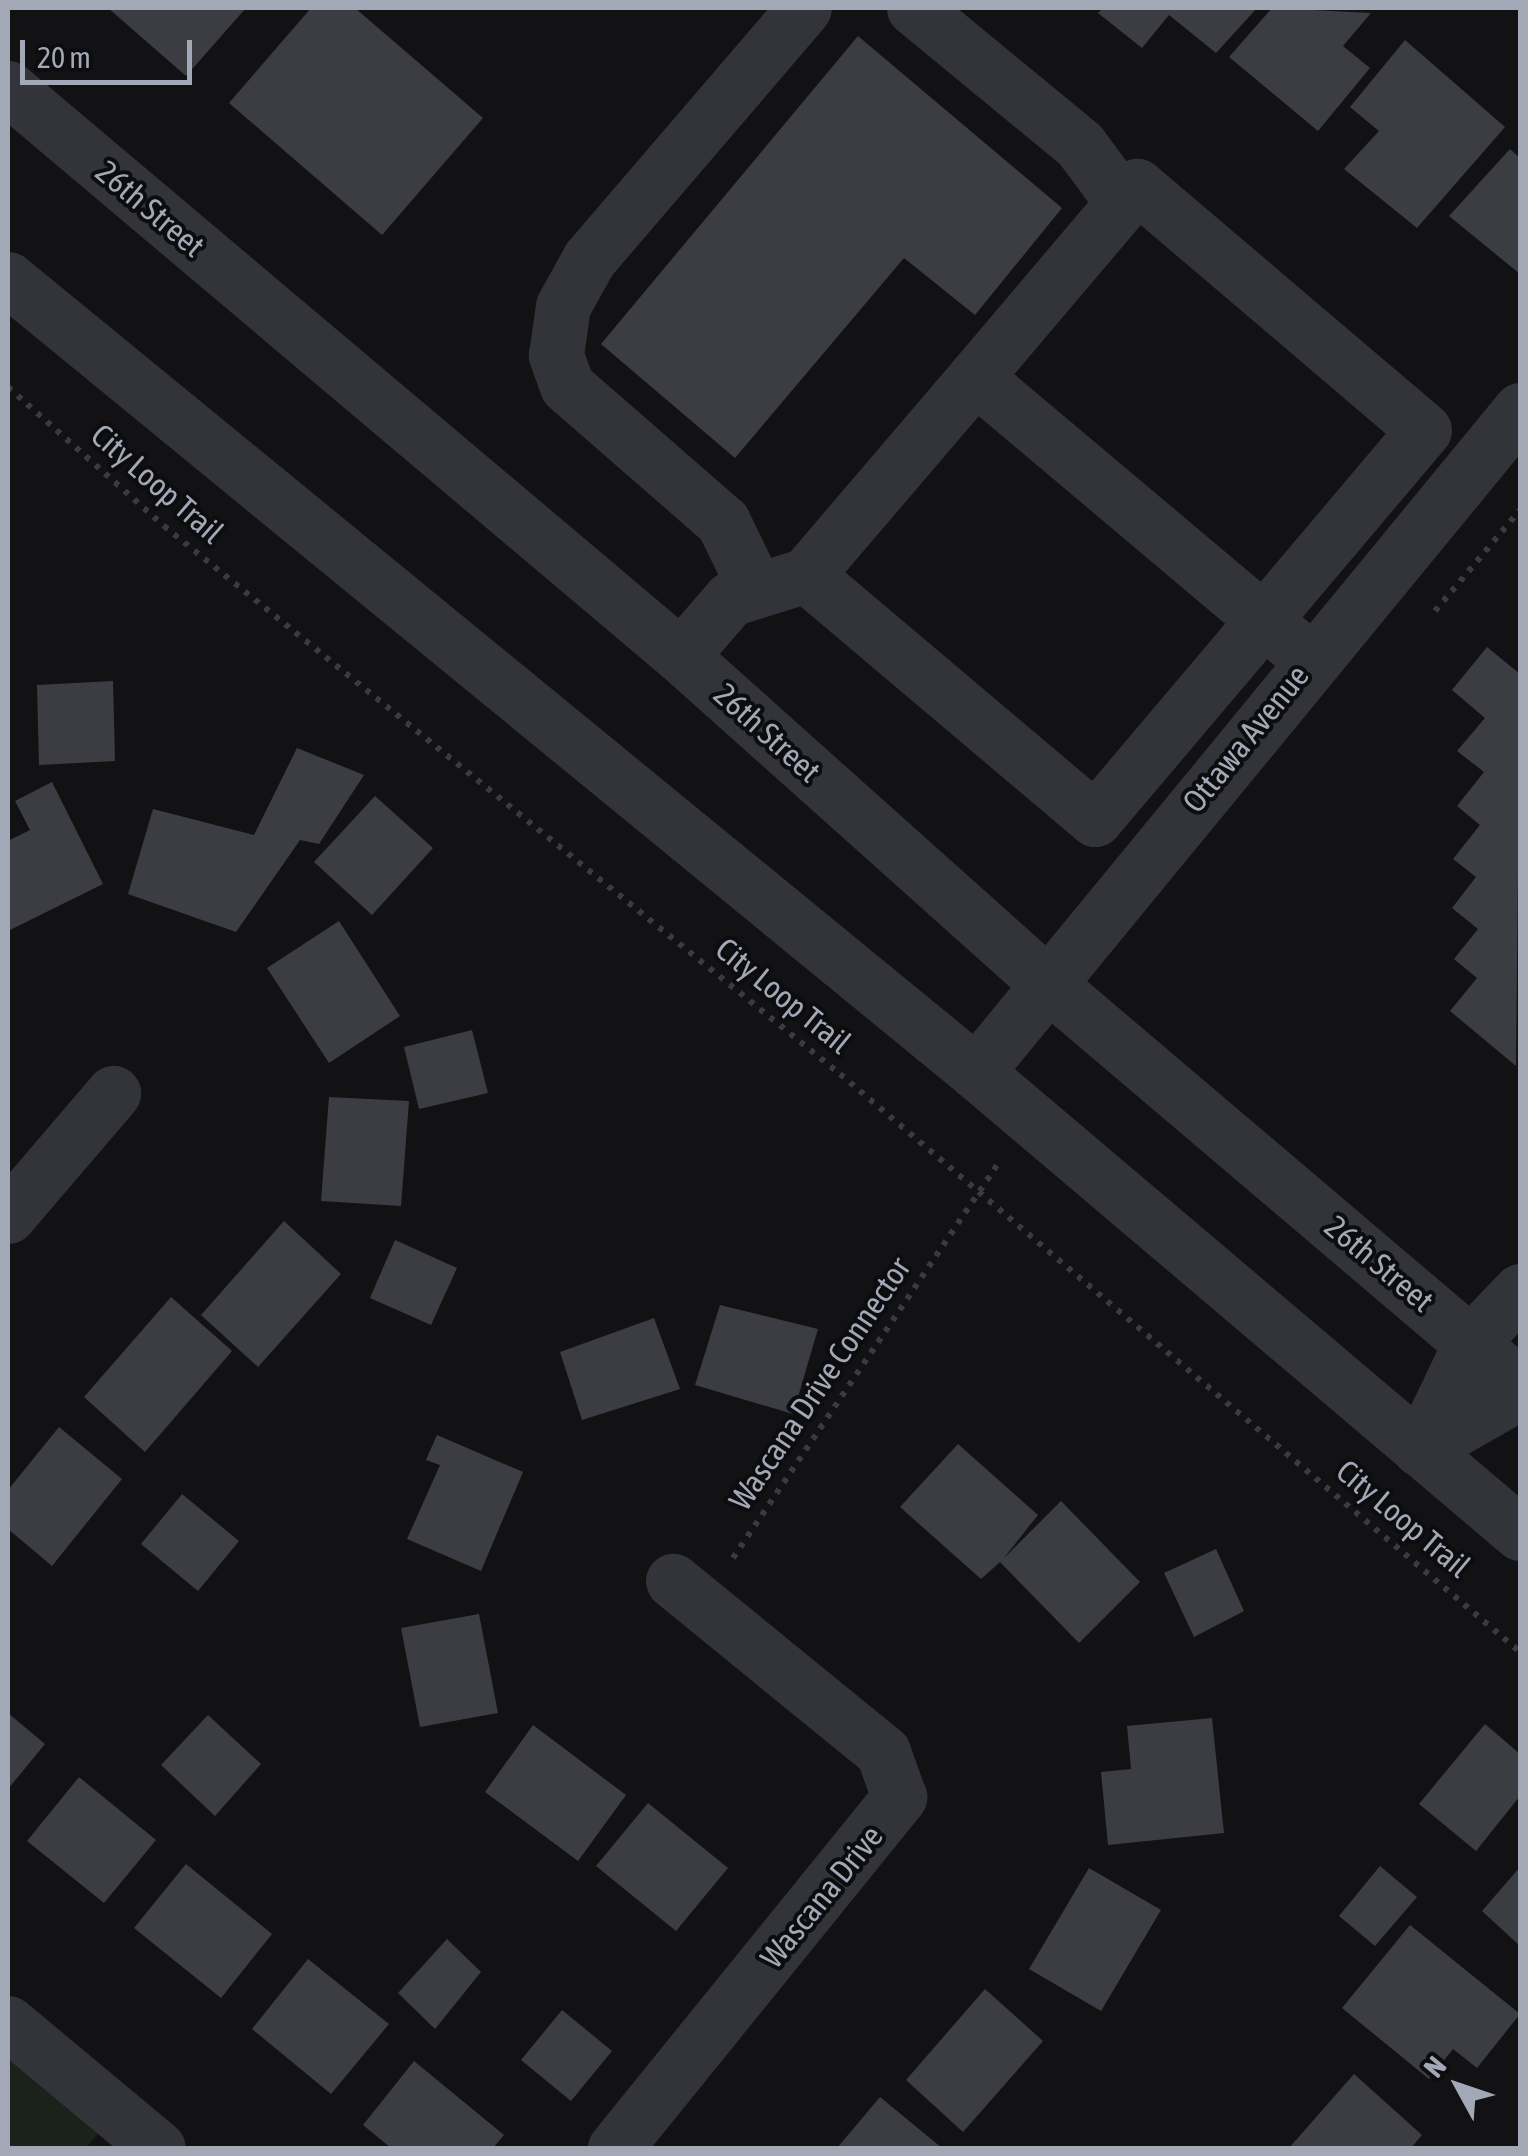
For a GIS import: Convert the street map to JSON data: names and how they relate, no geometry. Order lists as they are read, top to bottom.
{
  "streets": {
    "street": ["26th Street", "Ottawa Avenue", "Wascana Drive"],
    "path": ["City Loop Trail", "Wascana Drive Connector"]
  },
  "crossings": [
    ["26th Street", "Ottawa Avenue"],
    ["City Loop Trail", "Wascana Drive Connector"],
    ["Wascana Drive Connector", "Wascana Drive"]
  ],
  "scale_bar": "20 m",
  "north": "top left"
}
